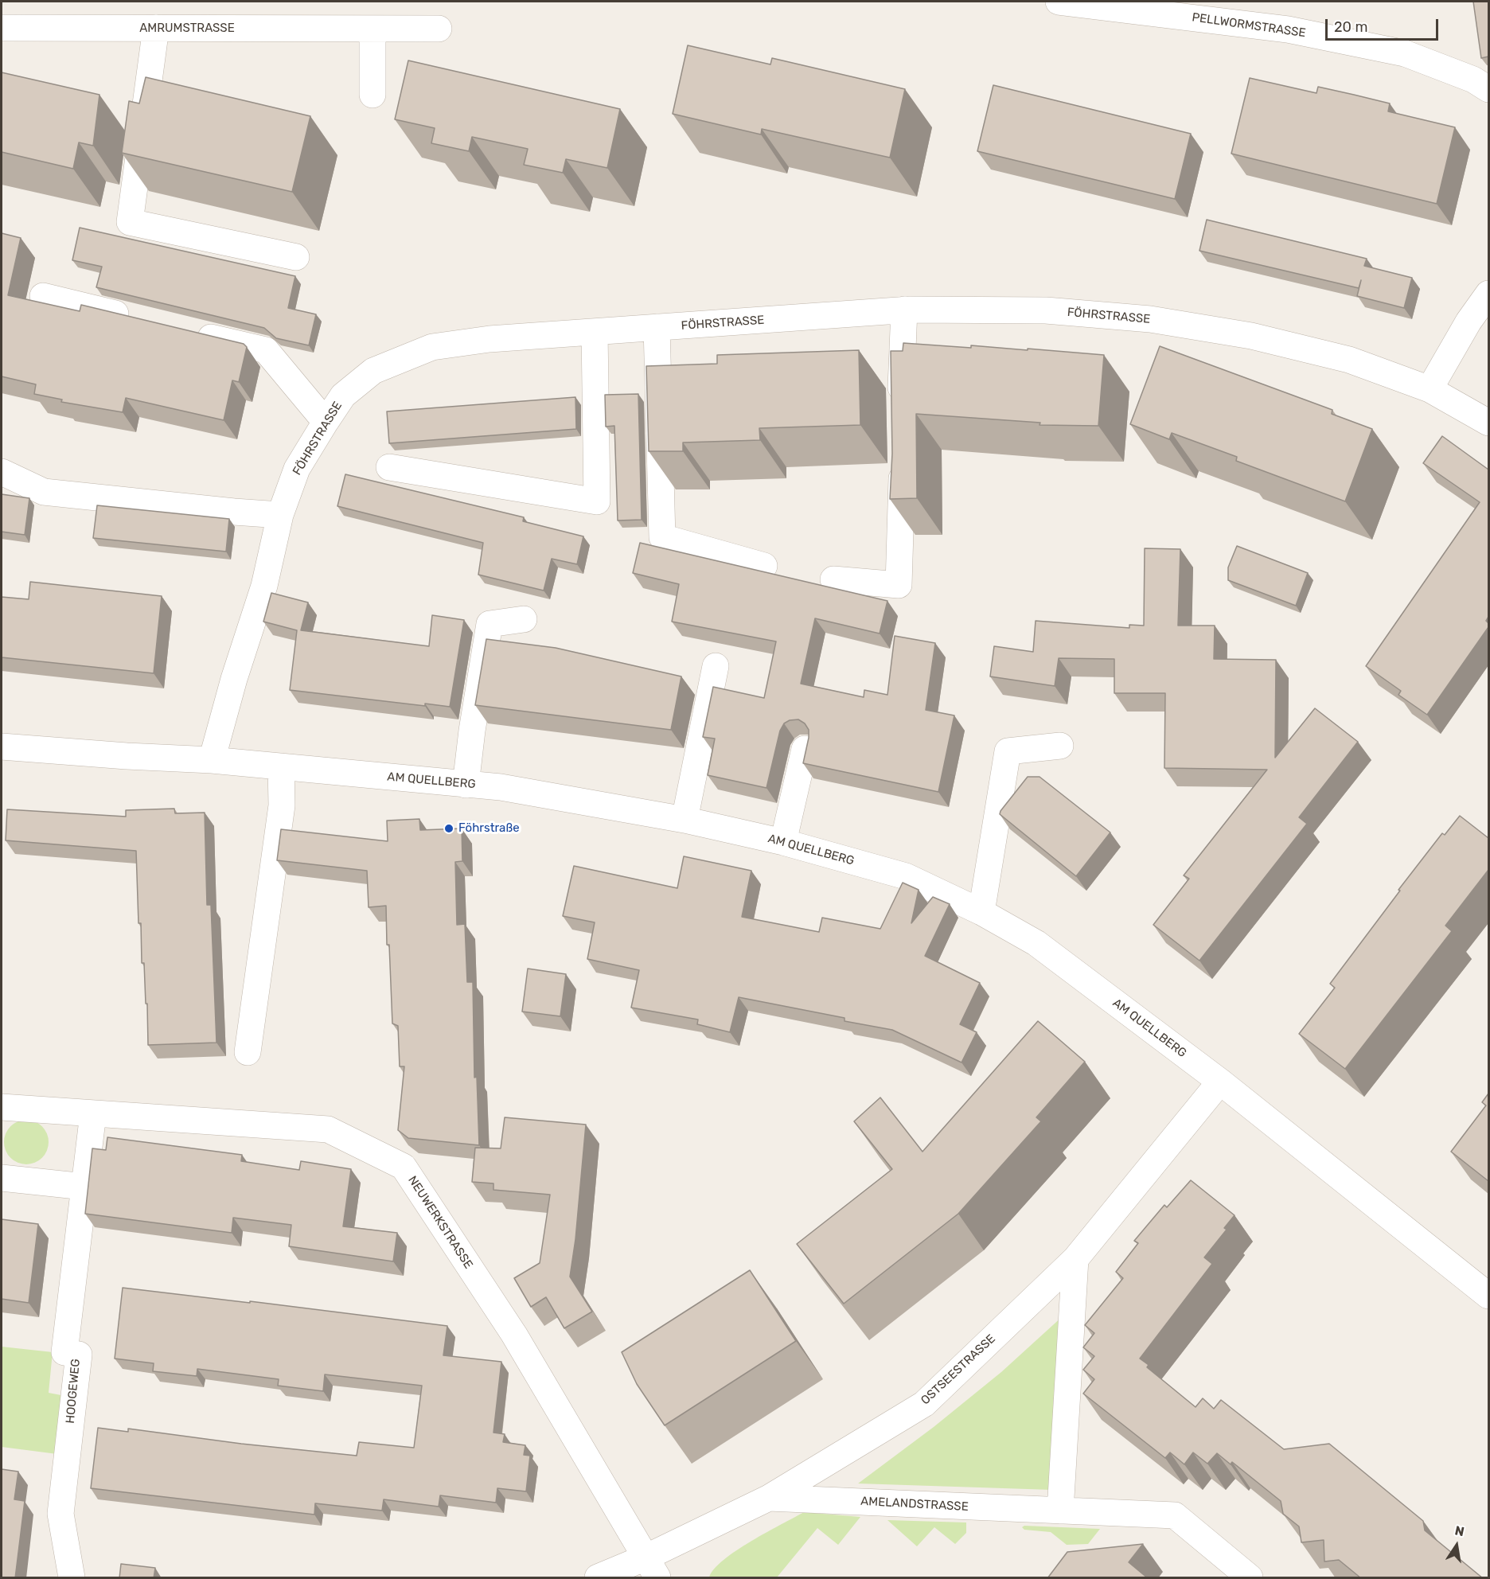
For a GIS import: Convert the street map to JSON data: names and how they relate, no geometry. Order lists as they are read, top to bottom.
{
  "streets": {
    "street": [
      "PELLWORMSTRASSE",
      "AMRUMSTRASSE",
      "FÖHRSTRASSE",
      "AM QUELLBERG",
      "NEUWERKSTRASSE",
      "OSTSEESTRASSE",
      "HOOGEWEG",
      "AMELANDSTRASSE"
    ]
  },
  "crossings": [
    ["FÖHRSTRASSE", "AM QUELLBERG"],
    ["AM QUELLBERG", "OSTSEESTRASSE"],
    ["NEUWERKSTRASSE", "OSTSEESTRASSE"],
    ["NEUWERKSTRASSE", "HOOGEWEG"],
    ["OSTSEESTRASSE", "AMELANDSTRASSE"]
  ],
  "places": ["Föhrstraße"],
  "scale_bar": "20 m",
  "north": "top"
}
